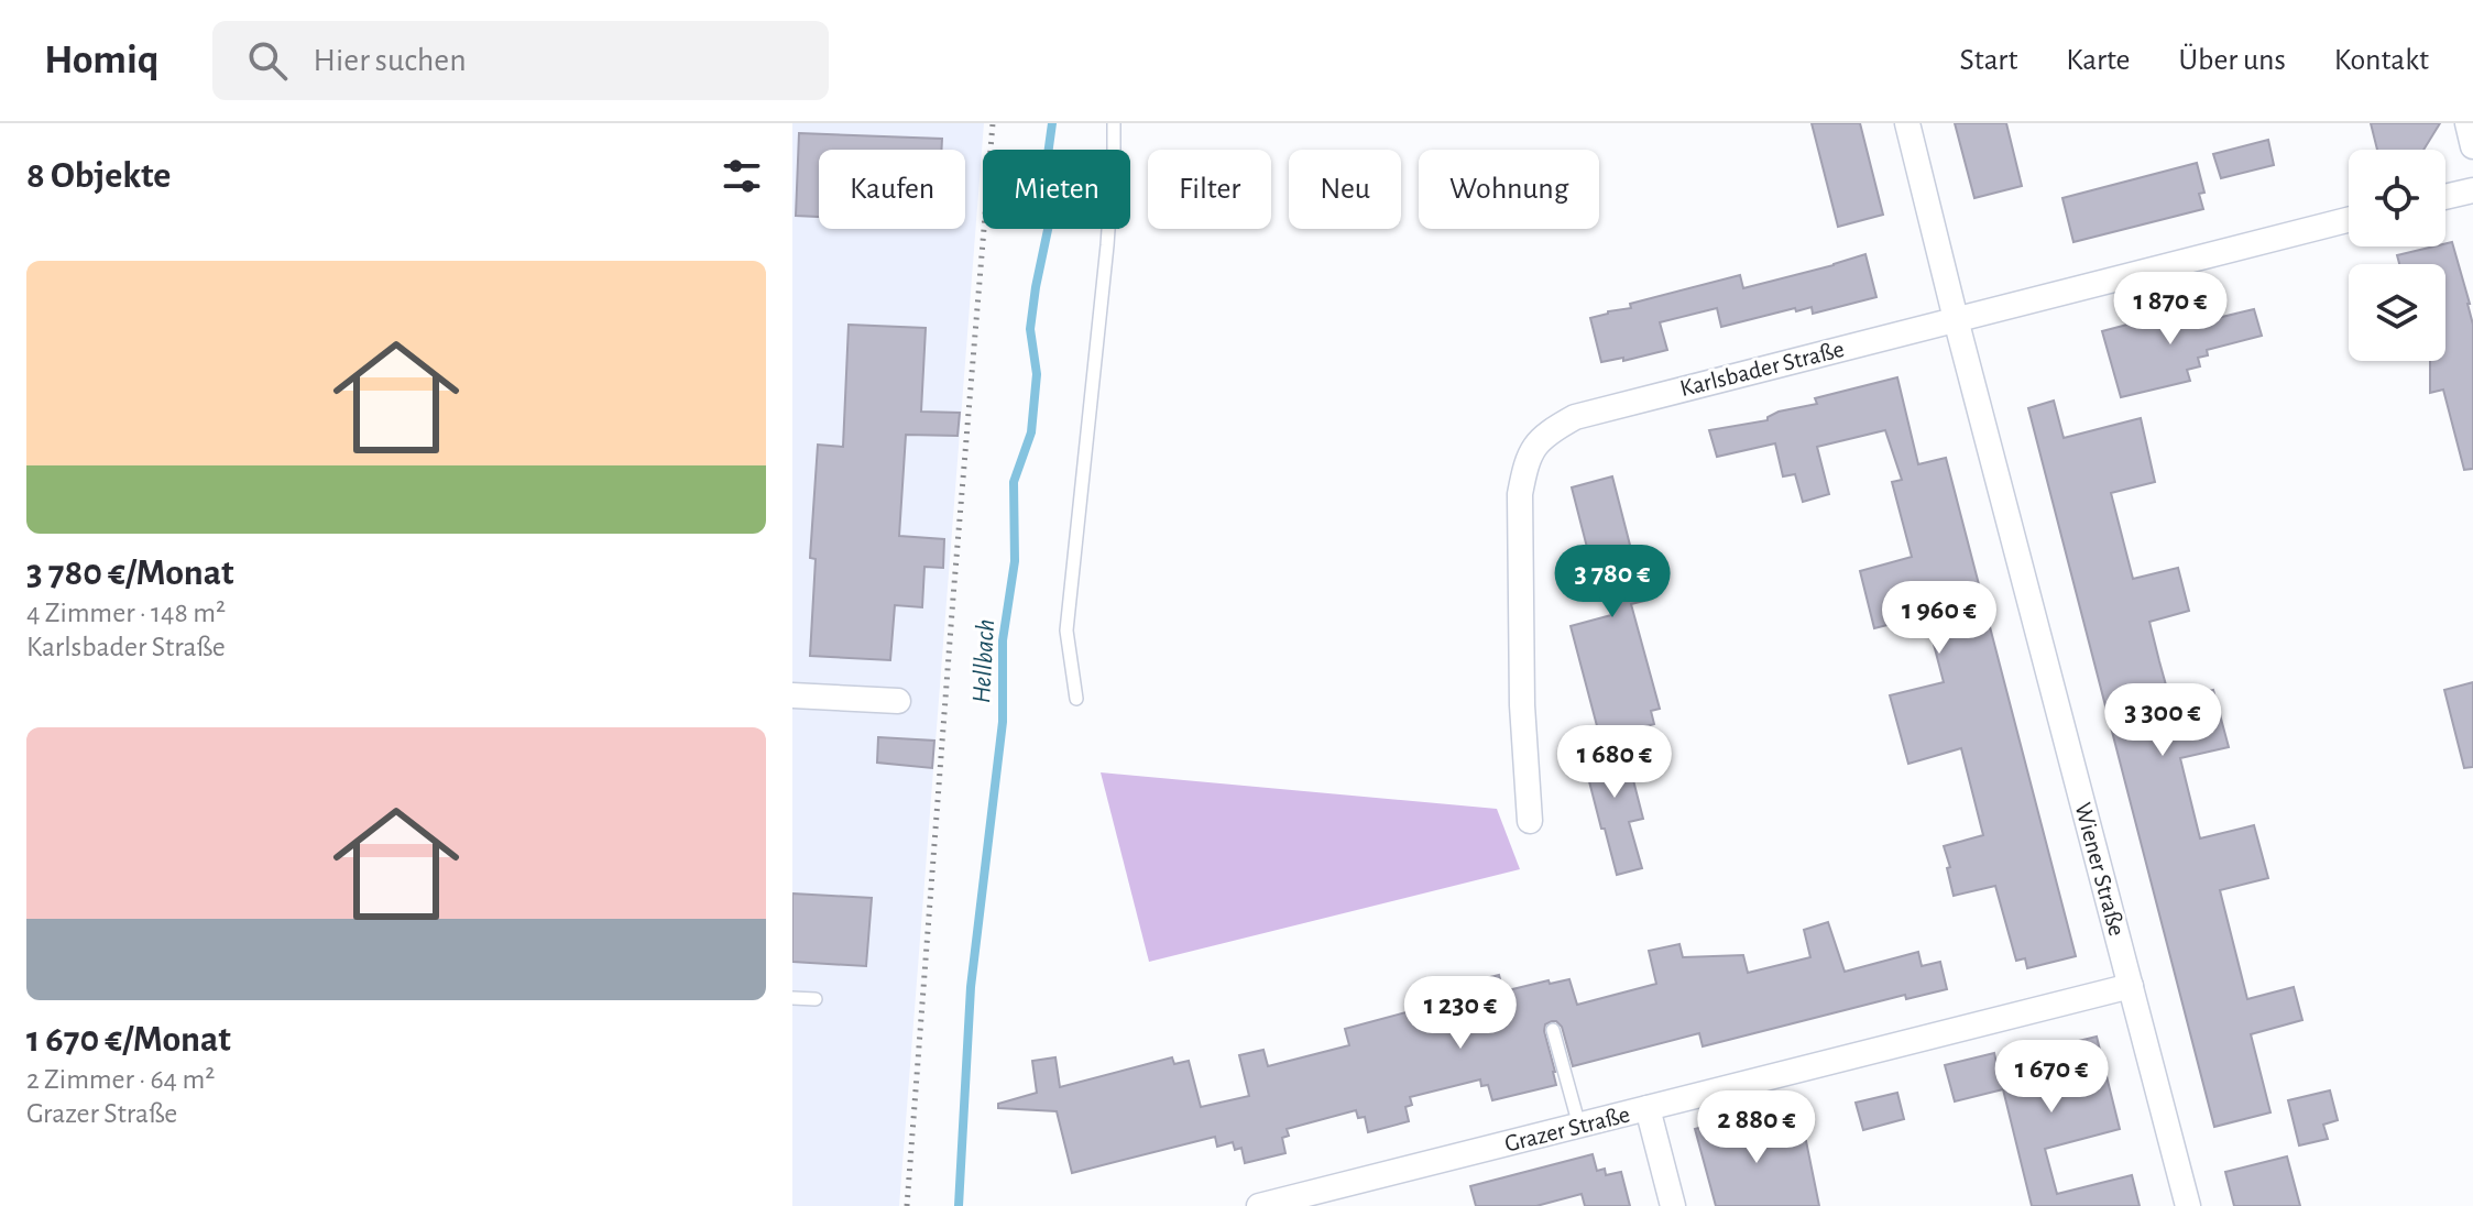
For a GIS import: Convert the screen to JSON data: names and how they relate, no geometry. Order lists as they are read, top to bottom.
{
  "streets": {
    "street": ["Karlsbader Straße", "Wiener Straße", "Grazer Straße"]
  },
  "crossings": [
    ["Karlsbader Straße", "Wiener Straße"],
    ["Wiener Straße", "Grazer Straße"]
  ],
  "water": ["Hellbach"],
  "page": {
    "header": "Homiq",
    "search": "Hier suchen",
    "nav": [
      "Start",
      "Karte",
      "Über uns",
      "Kontakt"
    ],
    "heading": "8 Objekte",
    "chip": [
      "Kaufen",
      "Mieten",
      "Filter",
      "Neu",
      "Wohnung"
    ],
    "list": [
      {
        "name": "3 780 €/Monat",
        "note": "4 Zimmer · 148 m² · Karlsbader Straße"
      },
      {
        "name": "1 670 €/Monat",
        "note": "2 Zimmer · 64 m² · Grazer Straße"
      }
    ],
    "price": [
      "1 870 €",
      "3 780 €",
      "1 960 €",
      "3 300 €",
      "1 680 €",
      "1 230 €",
      "1 670 €",
      "2 880 €"
    ]
  }
}
